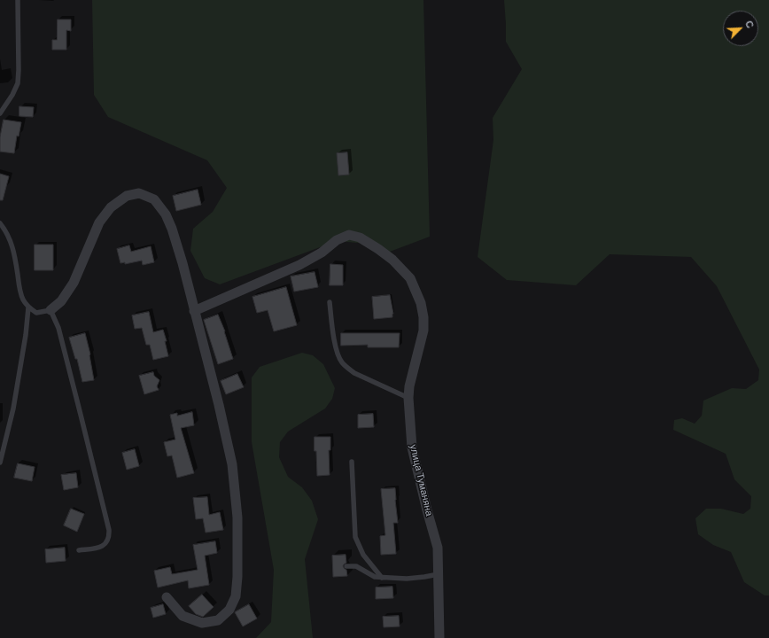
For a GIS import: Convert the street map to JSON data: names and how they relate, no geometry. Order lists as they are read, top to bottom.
{
  "streets": {
    "street": ["улица Туманяна"]
  },
  "north": "top right"
}
